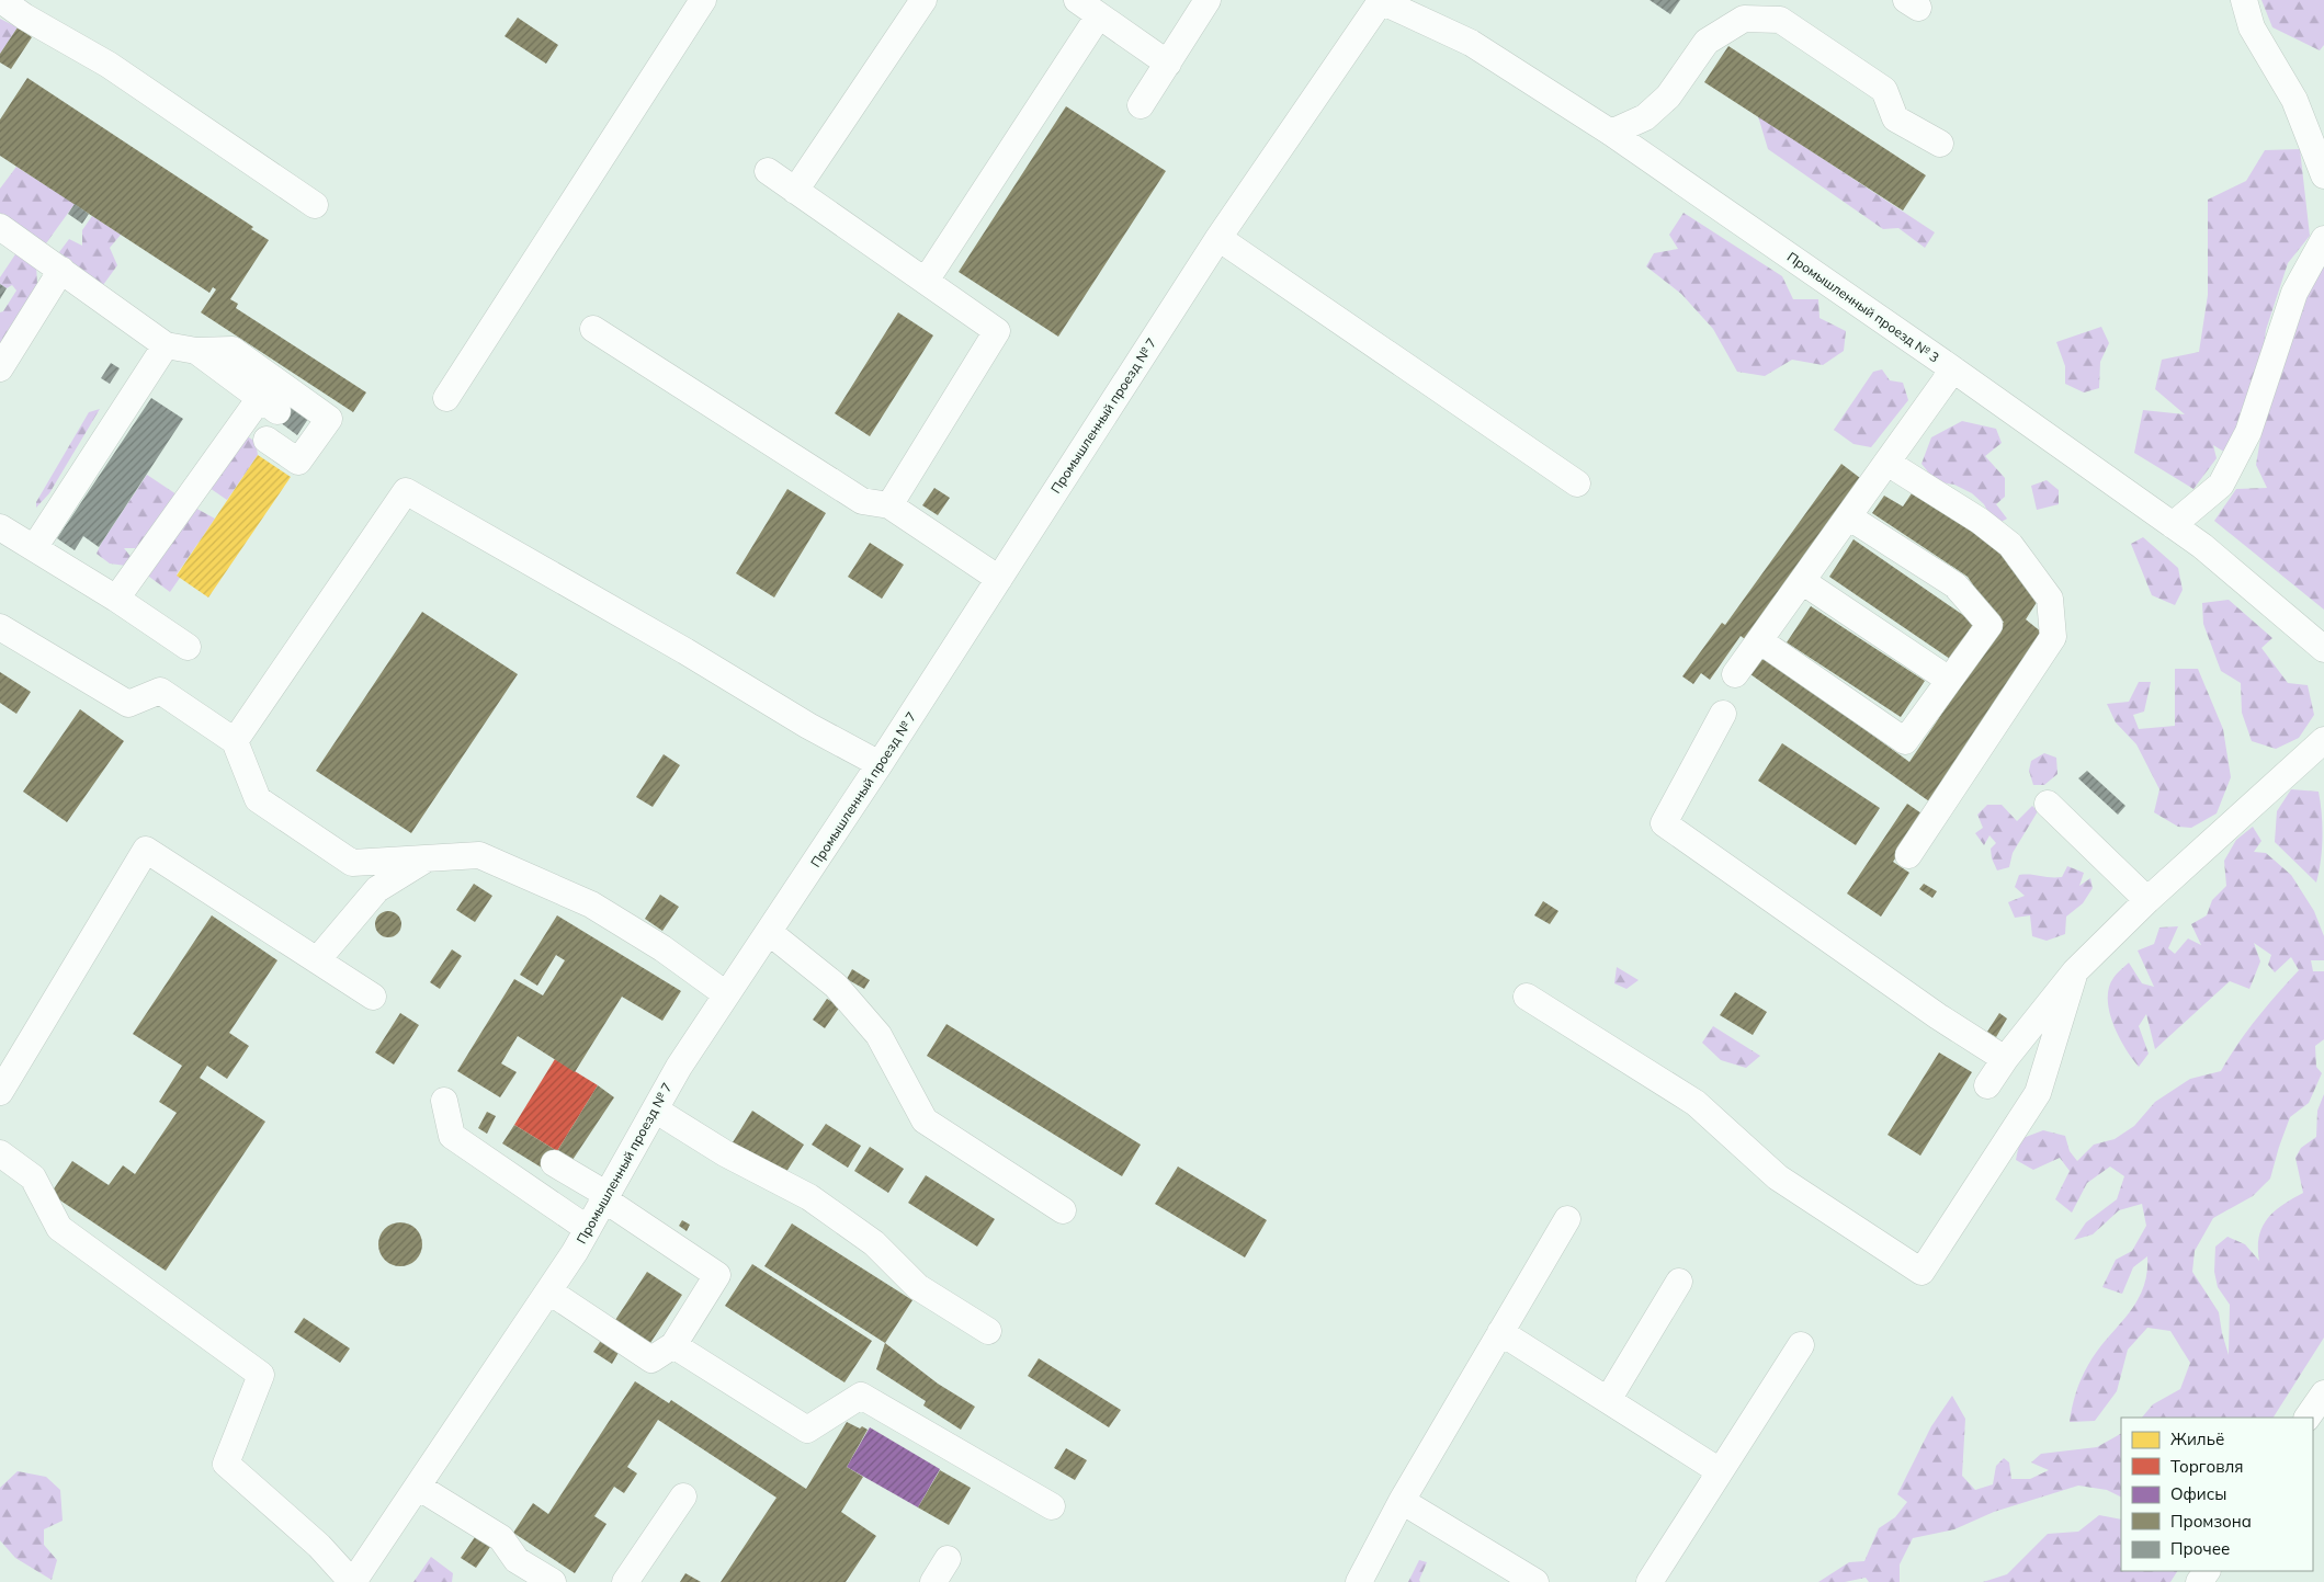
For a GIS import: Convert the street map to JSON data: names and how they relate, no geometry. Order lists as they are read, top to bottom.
{
  "streets": {
    "street": ["Промышленный проезд № 3", "Промышленный проезд № 7"]
  },
  "crossings": [
    ["Промышленный проезд № 3", "Промышленный проезд № 7"]
  ],
  "legend": [
    "Жильё",
    "Торговля",
    "Офисы",
    "Промзона",
    "Прочее"
  ]
}
